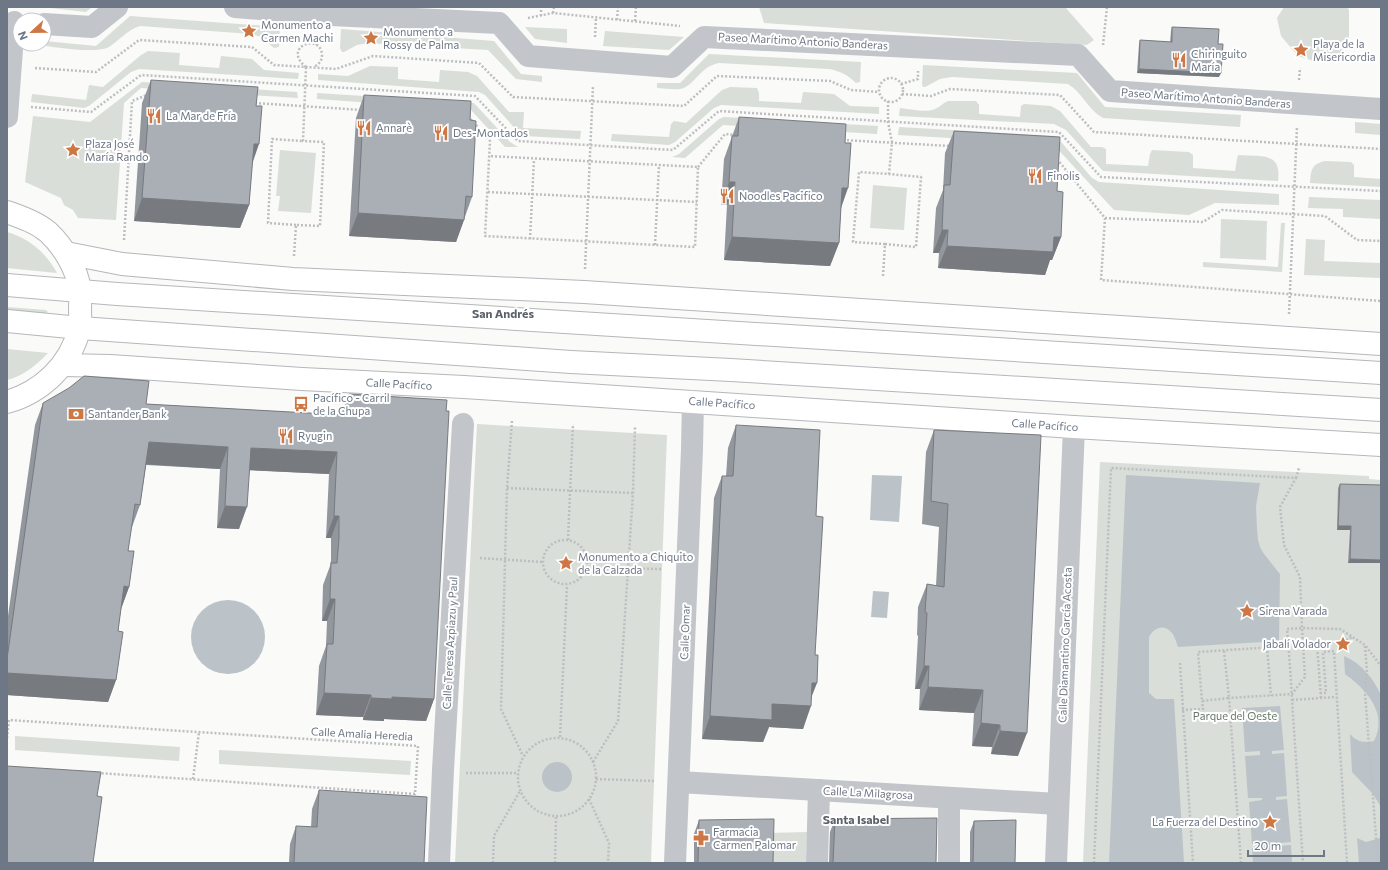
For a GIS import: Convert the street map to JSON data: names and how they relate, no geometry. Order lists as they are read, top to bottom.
{
  "streets": {
    "main road": ["Calle Pacífico"],
    "street": [
      "Paseo Marítimo Antonio Banderas",
      "Calle Omar",
      "Calle Teresa Azpiazu y Paul",
      "Calle Diamantino García Acosta",
      "Calle La Milagrosa"
    ],
    "path": ["Calle Amalia Heredia"]
  },
  "crossings": [
    ["Calle Pacífico", "Calle Omar"],
    ["Calle Pacífico", "Calle Diamantino García Acosta"],
    ["Calle Omar", "Calle La Milagrosa"],
    ["Calle Diamantino García Acosta", "Calle La Milagrosa"]
  ],
  "districts": ["San Andrés", "Santa Isabel"],
  "parks": ["Parque del Oeste"],
  "places": {
    "place": [
      "Monumento a Carmen Machi",
      "Monumento a Rossy de Palma",
      "Playa de la Misericordia",
      "Plaza José María Rando",
      "Monumento a Chiquito de la Calzada",
      "Sirena Varada",
      "Jabalí Volador",
      "La Fuerza del Destino"
    ],
    "restaurant": [
      "Chiringuito María",
      "La Mar de Fría",
      "Annarè",
      "Des-Montados",
      "Finolis",
      "Noodles Pacifico",
      "Ryugin"
    ],
    "bus stop": ["Pacífico - Carril de la Chupa"],
    "bank": ["Santander Bank"],
    "pharmacy": ["Farmacia Carmen Palomar"]
  },
  "scale_bar": "20 m",
  "north": "left"
}
